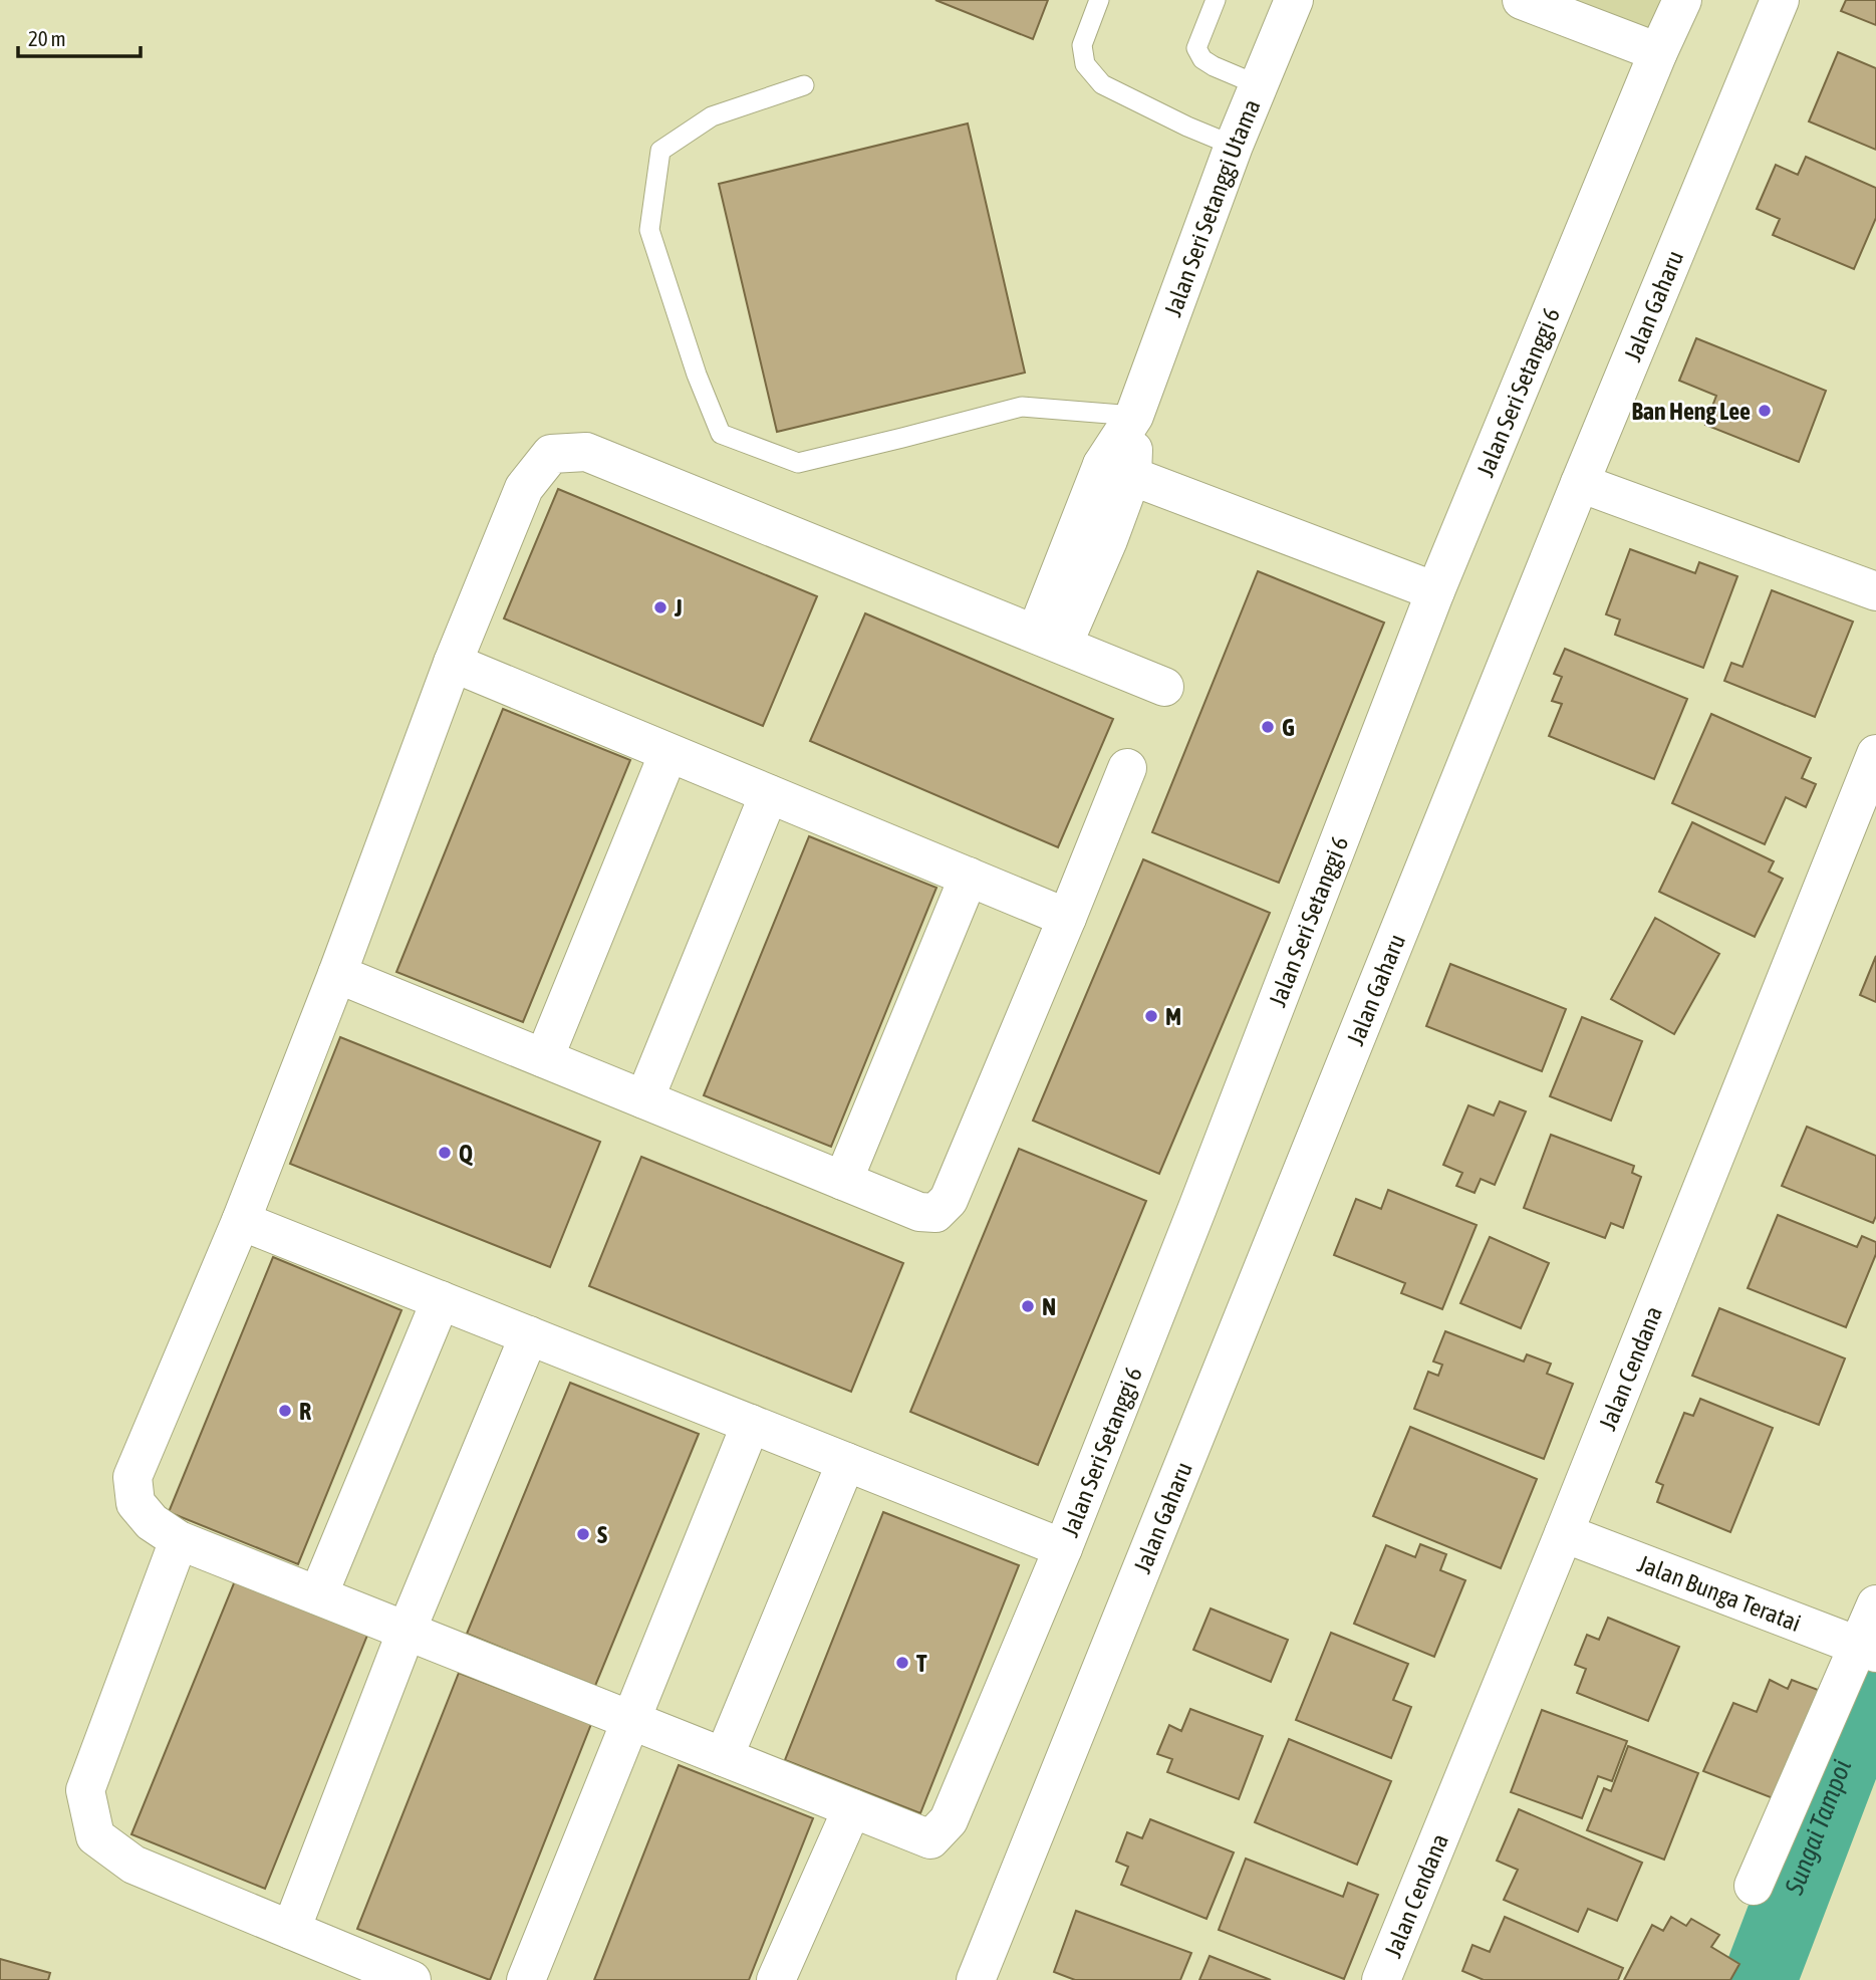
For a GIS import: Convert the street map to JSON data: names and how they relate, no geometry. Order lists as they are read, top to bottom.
{
  "streets": {
    "street": [
      "Jalan Seri Setanggi Utama",
      "Jalan Gaharu",
      "Jalan Seri Setanggi 6",
      "Jalan Cendana",
      "Jalan Bunga Teratai"
    ]
  },
  "crossings": [
    ["Jalan Cendana", "Jalan Bunga Teratai"]
  ],
  "water": ["Sungai Tampoi"],
  "places": [
    "Ban Heng Lee",
    "J",
    "G",
    "M",
    "Q",
    "N",
    "R",
    "S",
    "T"
  ],
  "scale_bar": "20 m"
}
